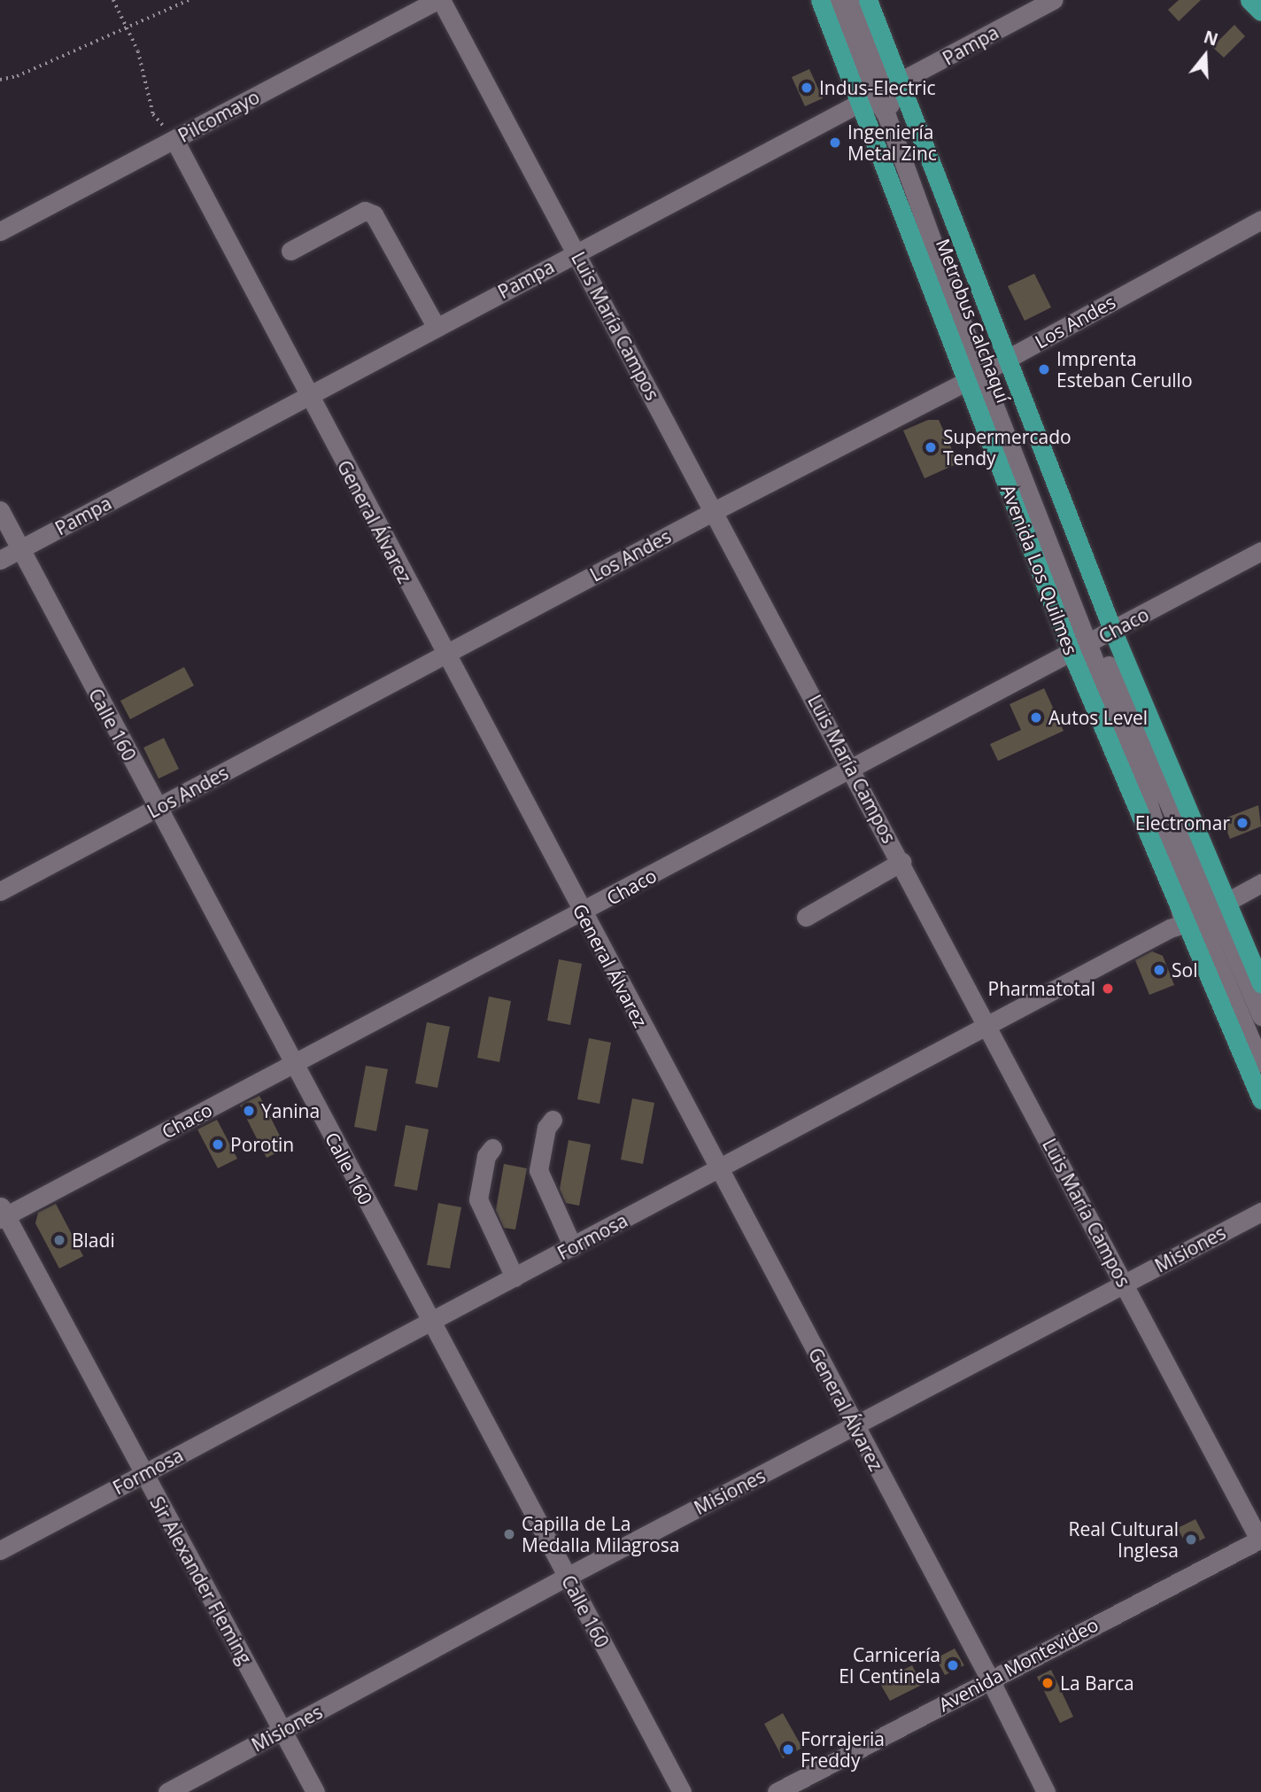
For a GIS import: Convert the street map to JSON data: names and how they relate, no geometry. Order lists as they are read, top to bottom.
{
  "streets": {
    "main road": ["Avenida Los Quilmes"],
    "street": [
      "Pampa",
      "Pilcomayo",
      "Metrobus Calchaquí",
      "Los Andes",
      "Luis María Campos",
      "General Álvarez",
      "Chaco",
      "Calle 160",
      "Formosa",
      "Misiones",
      "Sir Alexander Fleming",
      "Avenida Montevideo"
    ]
  },
  "crossings": [
    ["Pampa", "Metrobus Calchaquí"],
    ["Pampa", "Luis María Campos"],
    ["Pampa", "General Álvarez"],
    ["Pampa", "Avenida Los Quilmes"],
    ["Pampa", "Calle 160"],
    ["Pilcomayo", "Luis María Campos"],
    ["Pilcomayo", "General Álvarez"],
    ["Metrobus Calchaquí", "Los Andes"],
    ["Metrobus Calchaquí", "Avenida Los Quilmes"],
    ["Metrobus Calchaquí", "Chaco"],
    ["Metrobus Calchaquí", "Formosa"],
    ["Los Andes", "Luis María Campos"],
    ["Los Andes", "General Álvarez"],
    ["Los Andes", "Avenida Los Quilmes"],
    ["Los Andes", "Calle 160"],
    ["Luis María Campos", "Chaco"],
    ["Luis María Campos", "Formosa"],
    ["Luis María Campos", "Misiones"],
    ["Luis María Campos", "Avenida Montevideo"],
    ["General Álvarez", "Chaco"],
    ["General Álvarez", "Formosa"],
    ["General Álvarez", "Misiones"],
    ["General Álvarez", "Avenida Montevideo"],
    ["Avenida Los Quilmes", "Chaco"],
    ["Avenida Los Quilmes", "Formosa"],
    ["Chaco", "Calle 160"],
    ["Chaco", "Sir Alexander Fleming"],
    ["Calle 160", "Formosa"],
    ["Calle 160", "Misiones"],
    ["Formosa", "Sir Alexander Fleming"],
    ["Misiones", "Sir Alexander Fleming"]
  ],
  "places": [
    "Indus-Electric",
    "Ingeniería Metal Zinc",
    "Imprenta Esteban Cerullo",
    "Supermercado Tendy",
    "Autos Level",
    "Electromar",
    "Sol",
    "Pharmatotal",
    "Yanina",
    "Porotin",
    "Bladi",
    "Capilla de La Medalla Milagrosa",
    "Real Cultural Inglesa",
    "Carnicería El Centinela",
    "La Barca",
    "Forrajeria Freddy"
  ],
  "north": "top"
}
